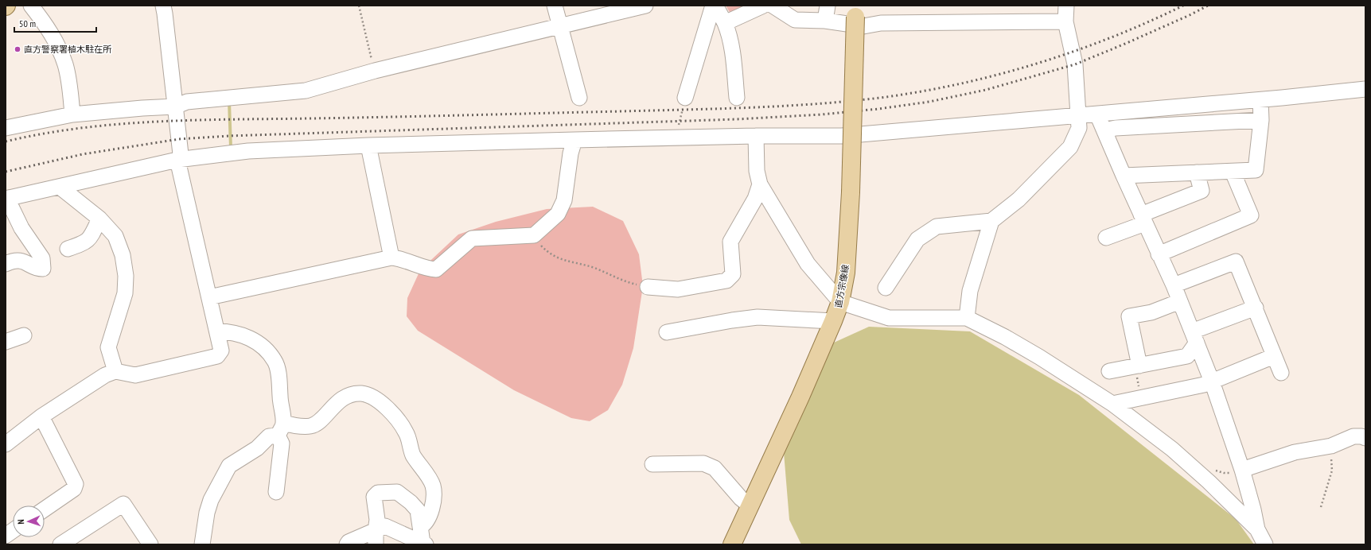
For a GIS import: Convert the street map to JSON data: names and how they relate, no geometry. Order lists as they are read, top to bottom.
{
  "streets": {
    "main road": ["直方宗像線"]
  },
  "places": ["直方警察署植木駐在所"],
  "scale_bar": "50 m",
  "north": "left"
}
